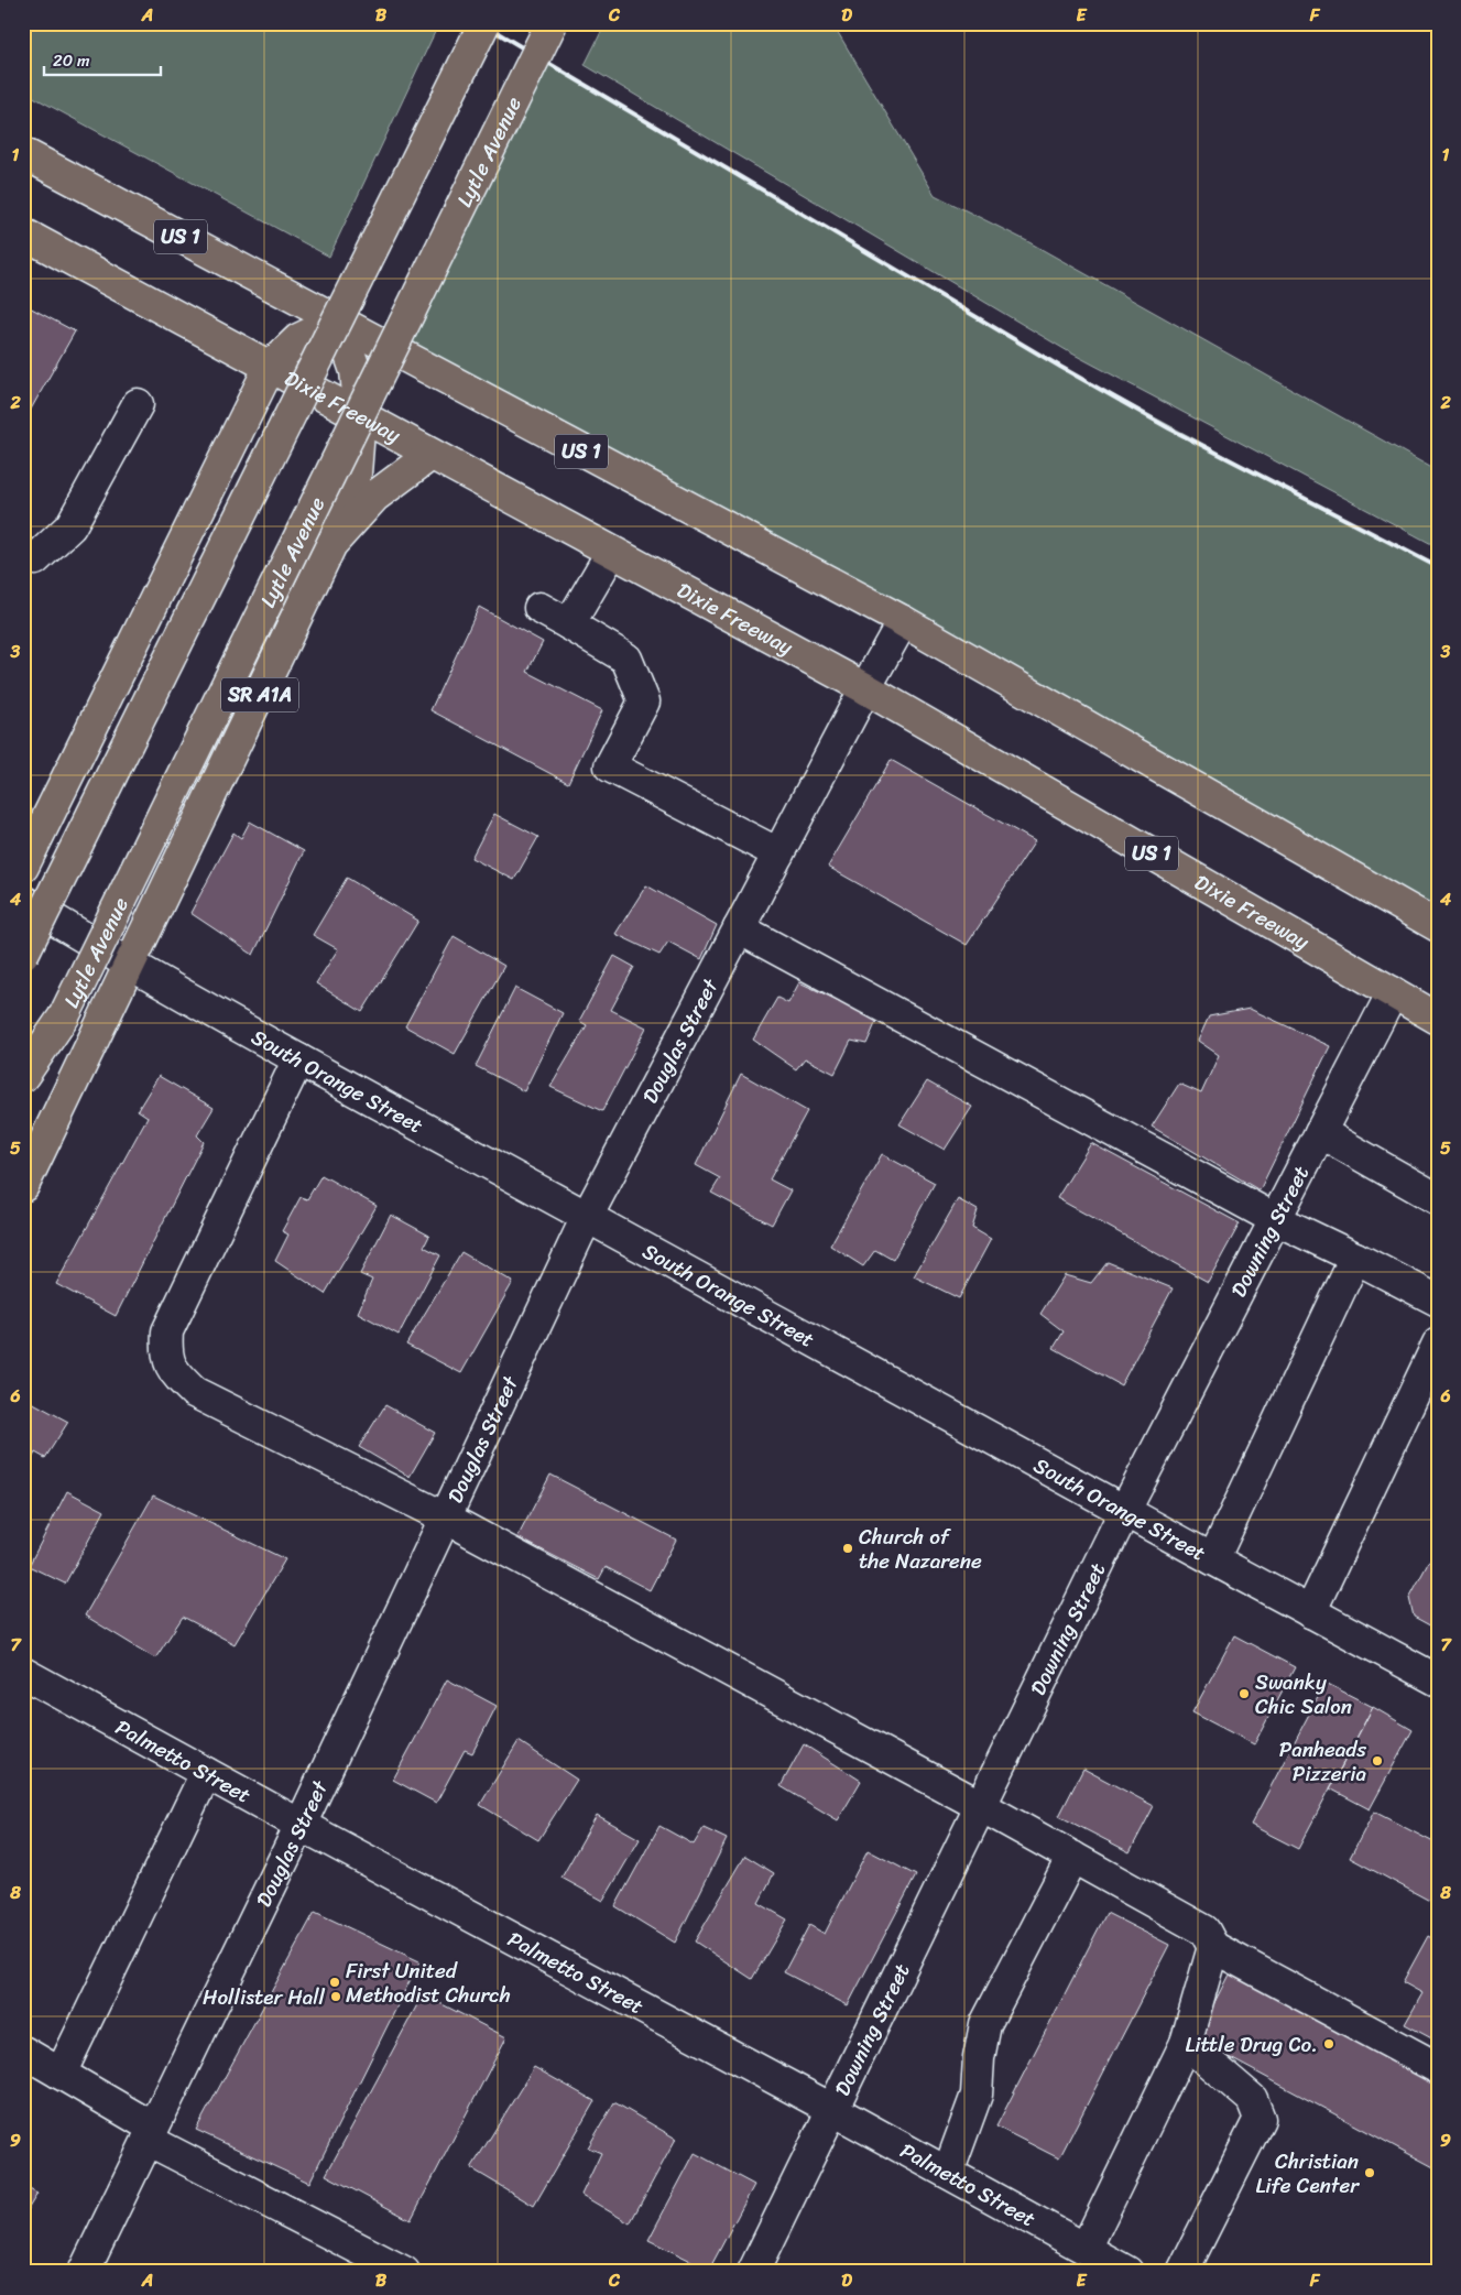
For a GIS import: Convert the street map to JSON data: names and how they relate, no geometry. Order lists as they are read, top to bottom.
{
  "streets": {
    "main road": [
      "Lytle Avenue",
      "US 1",
      "Dixie Freeway",
      "SR A1A"
    ],
    "street": [
      "Douglas Street",
      "South Orange Street",
      "Downing Street",
      "Palmetto Street"
    ]
  },
  "crossings": [
    ["US 1", "Douglas Street"],
    ["Dixie Freeway", "SR A1A"],
    ["Dixie Freeway", "Douglas Street"],
    ["Dixie Freeway", "Downing Street"],
    ["SR A1A", "South Orange Street"],
    ["Douglas Street", "South Orange Street"],
    ["Douglas Street", "Palmetto Street"],
    ["South Orange Street", "Downing Street"],
    ["Downing Street", "Palmetto Street"]
  ],
  "places": [
    "Church of the Nazarene",
    "Swanky Chic Salon",
    "Panheads Pizzeria",
    "First United Methodist Church",
    "Hollister Hall",
    "Little Drug Co.",
    "Christian Life Center"
  ],
  "scale_bar": "20 m",
  "grid": {
    "columns": [
      "A",
      "B",
      "C",
      "D",
      "E",
      "F"
    ],
    "rows": [
      "1",
      "2",
      "3",
      "4",
      "5",
      "6",
      "7",
      "8",
      "9"
    ]
  }
}
